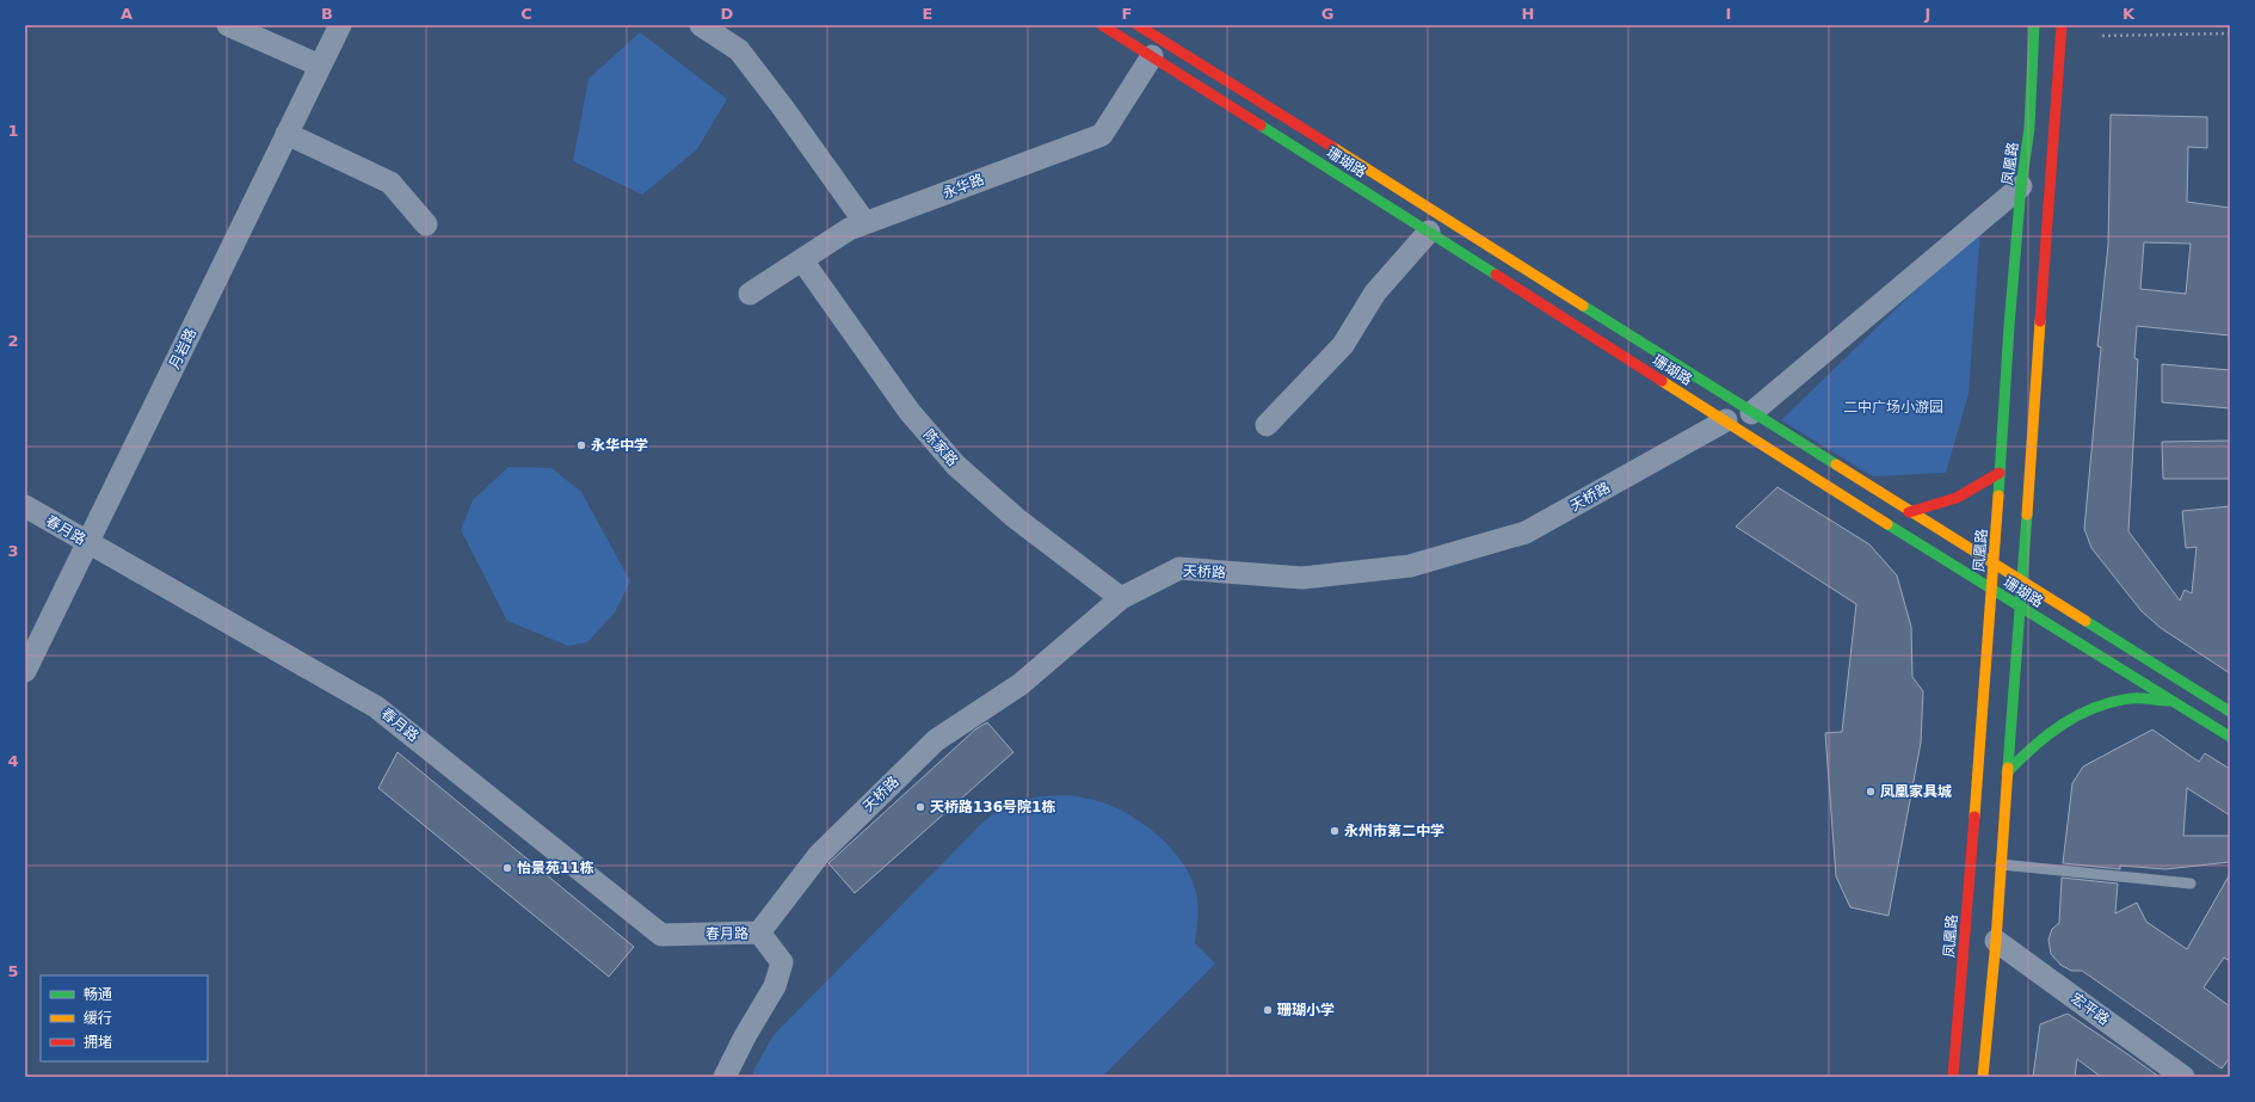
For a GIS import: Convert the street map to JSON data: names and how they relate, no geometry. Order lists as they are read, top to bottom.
{
  "streets": {
    "main road": ["珊瑚路", "凤凰路"],
    "street": [
      "永华路",
      "月岩路",
      "陈家路",
      "天桥路",
      "春月路",
      "宏平路"
    ]
  },
  "crossings": [
    ["珊瑚路", "凤凰路"],
    ["珊瑚路", "永华路"],
    ["珊瑚路", "天桥路"],
    ["永华路", "陈家路"],
    ["月岩路", "春月路"],
    ["陈家路", "天桥路"],
    ["天桥路", "春月路"]
  ],
  "parks": ["二中广场小游园"],
  "places": [
    "永华中学",
    "凤凰家具城",
    "天桥路136号院1栋",
    "永州市第二中学",
    "怡景苑11栋",
    "珊瑚小学"
  ],
  "legend": ["畅通", "缓行", "拥堵"],
  "grid": {
    "columns": [
      "A",
      "B",
      "C",
      "D",
      "E",
      "F",
      "G",
      "H",
      "I",
      "J",
      "K"
    ],
    "rows": [
      "1",
      "2",
      "3",
      "4",
      "5"
    ]
  }
}
